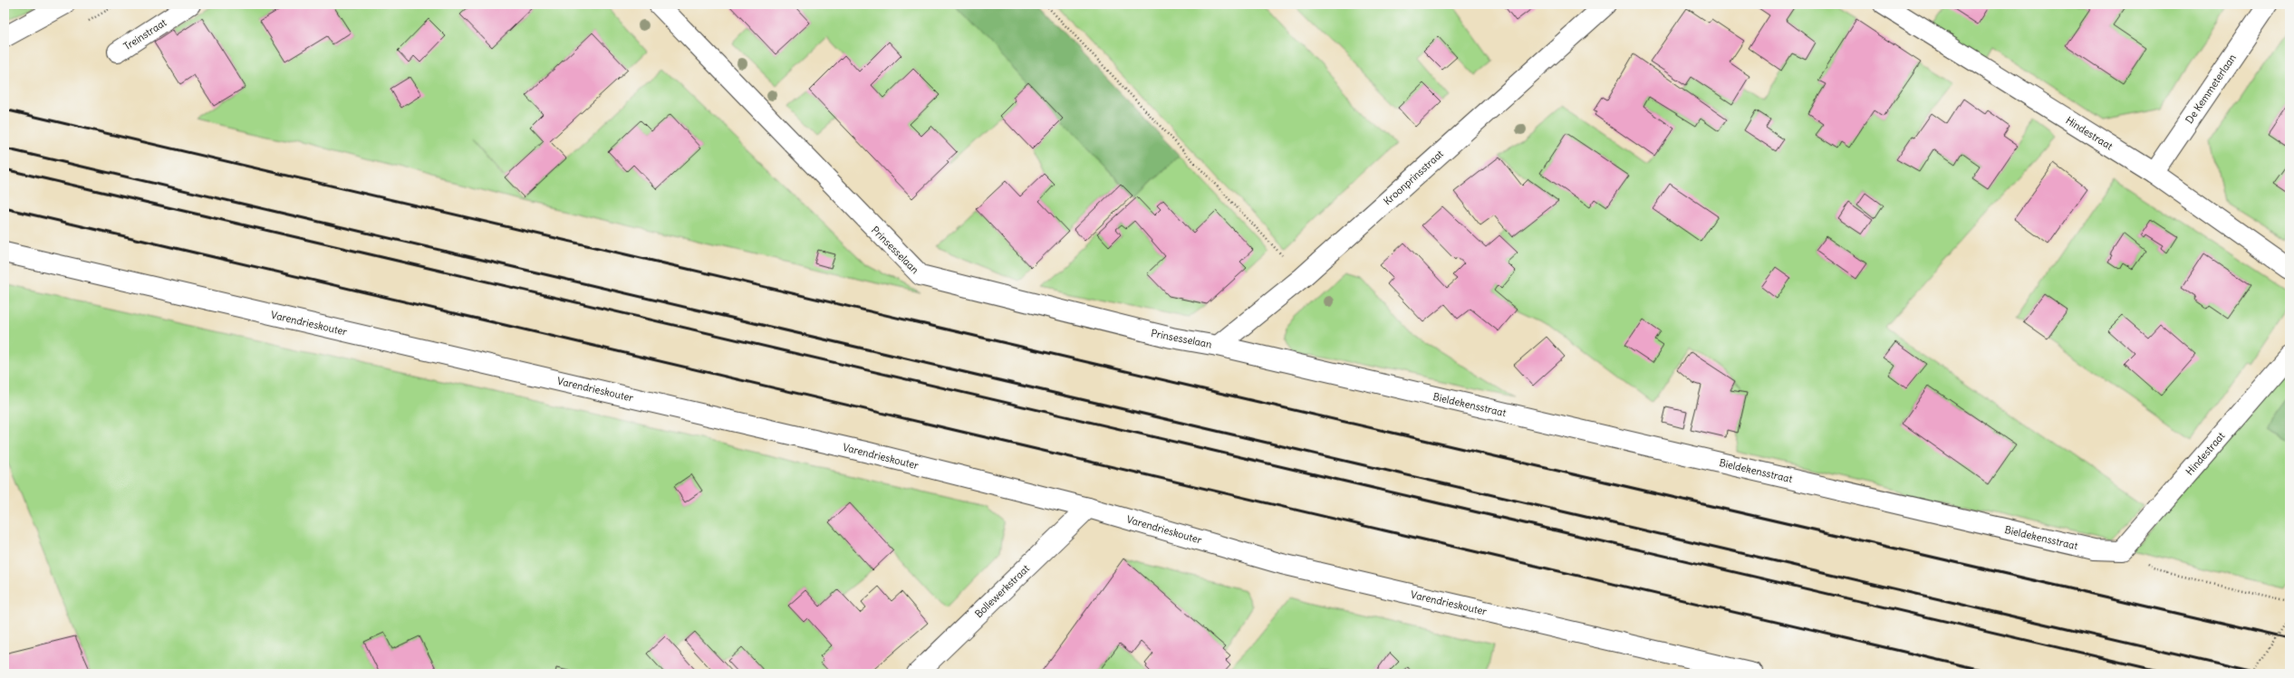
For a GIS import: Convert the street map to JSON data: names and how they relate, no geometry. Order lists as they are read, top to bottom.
{
  "streets": {
    "street": [
      "Treinstraat",
      "De Kemmeterlaan",
      "Hindestraat",
      "Kroonprinsstraat",
      "Prinsesselaan",
      "Varendrieskouter",
      "Bieldekensstraat",
      "Bollewerkstraat"
    ]
  },
  "crossings": [
    ["De Kemmeterlaan", "Hindestraat"],
    ["Hindestraat", "Bieldekensstraat"],
    ["Kroonprinsstraat", "Prinsesselaan"],
    ["Kroonprinsstraat", "Bieldekensstraat"],
    ["Prinsesselaan", "Bieldekensstraat"],
    ["Varendrieskouter", "Bollewerkstraat"]
  ]
}
